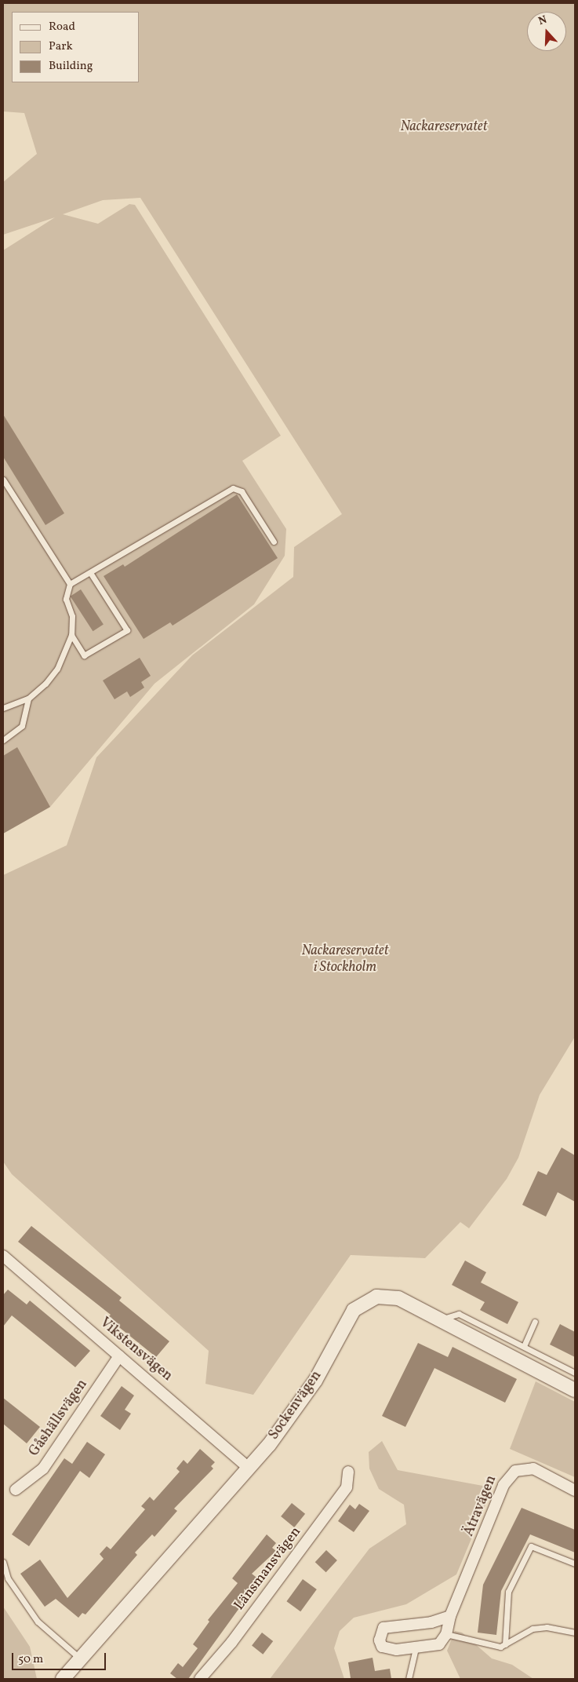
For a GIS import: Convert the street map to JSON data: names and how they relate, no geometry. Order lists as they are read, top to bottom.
{
  "streets": {
    "street": [
      "Vikstensvägen",
      "Sockenvägen",
      "Gåshällsvägen",
      "Ätravägen",
      "Länsmansvägen"
    ]
  },
  "crossings": [
    ["Vikstensvägen", "Sockenvägen"],
    ["Vikstensvägen", "Gåshällsvägen"]
  ],
  "parks": ["Nackareservatet", "Nackareservatet i Stockholm"],
  "legend": ["Road", "Park", "Building"],
  "scale_bar": "50 m",
  "north": "top"
}
